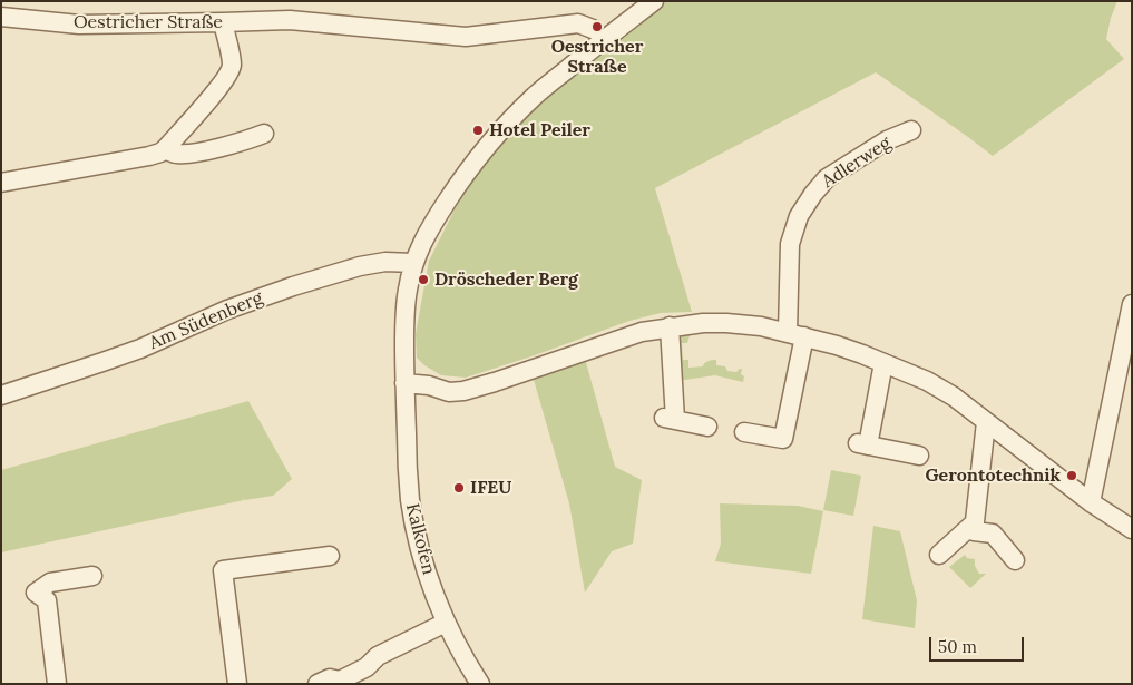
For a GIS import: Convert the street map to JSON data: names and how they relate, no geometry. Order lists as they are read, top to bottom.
{
  "streets": {
    "street": [
      "Oestricher Straße",
      "Adlerweg",
      "Am Südenberg",
      "Kalkofen"
    ]
  },
  "places": [
    "Oestricher Straße",
    "Hotel Peiler",
    "Dröscheder Berg",
    "Gerontotechnik",
    "IFEU"
  ],
  "scale_bar": "50 m"
}
